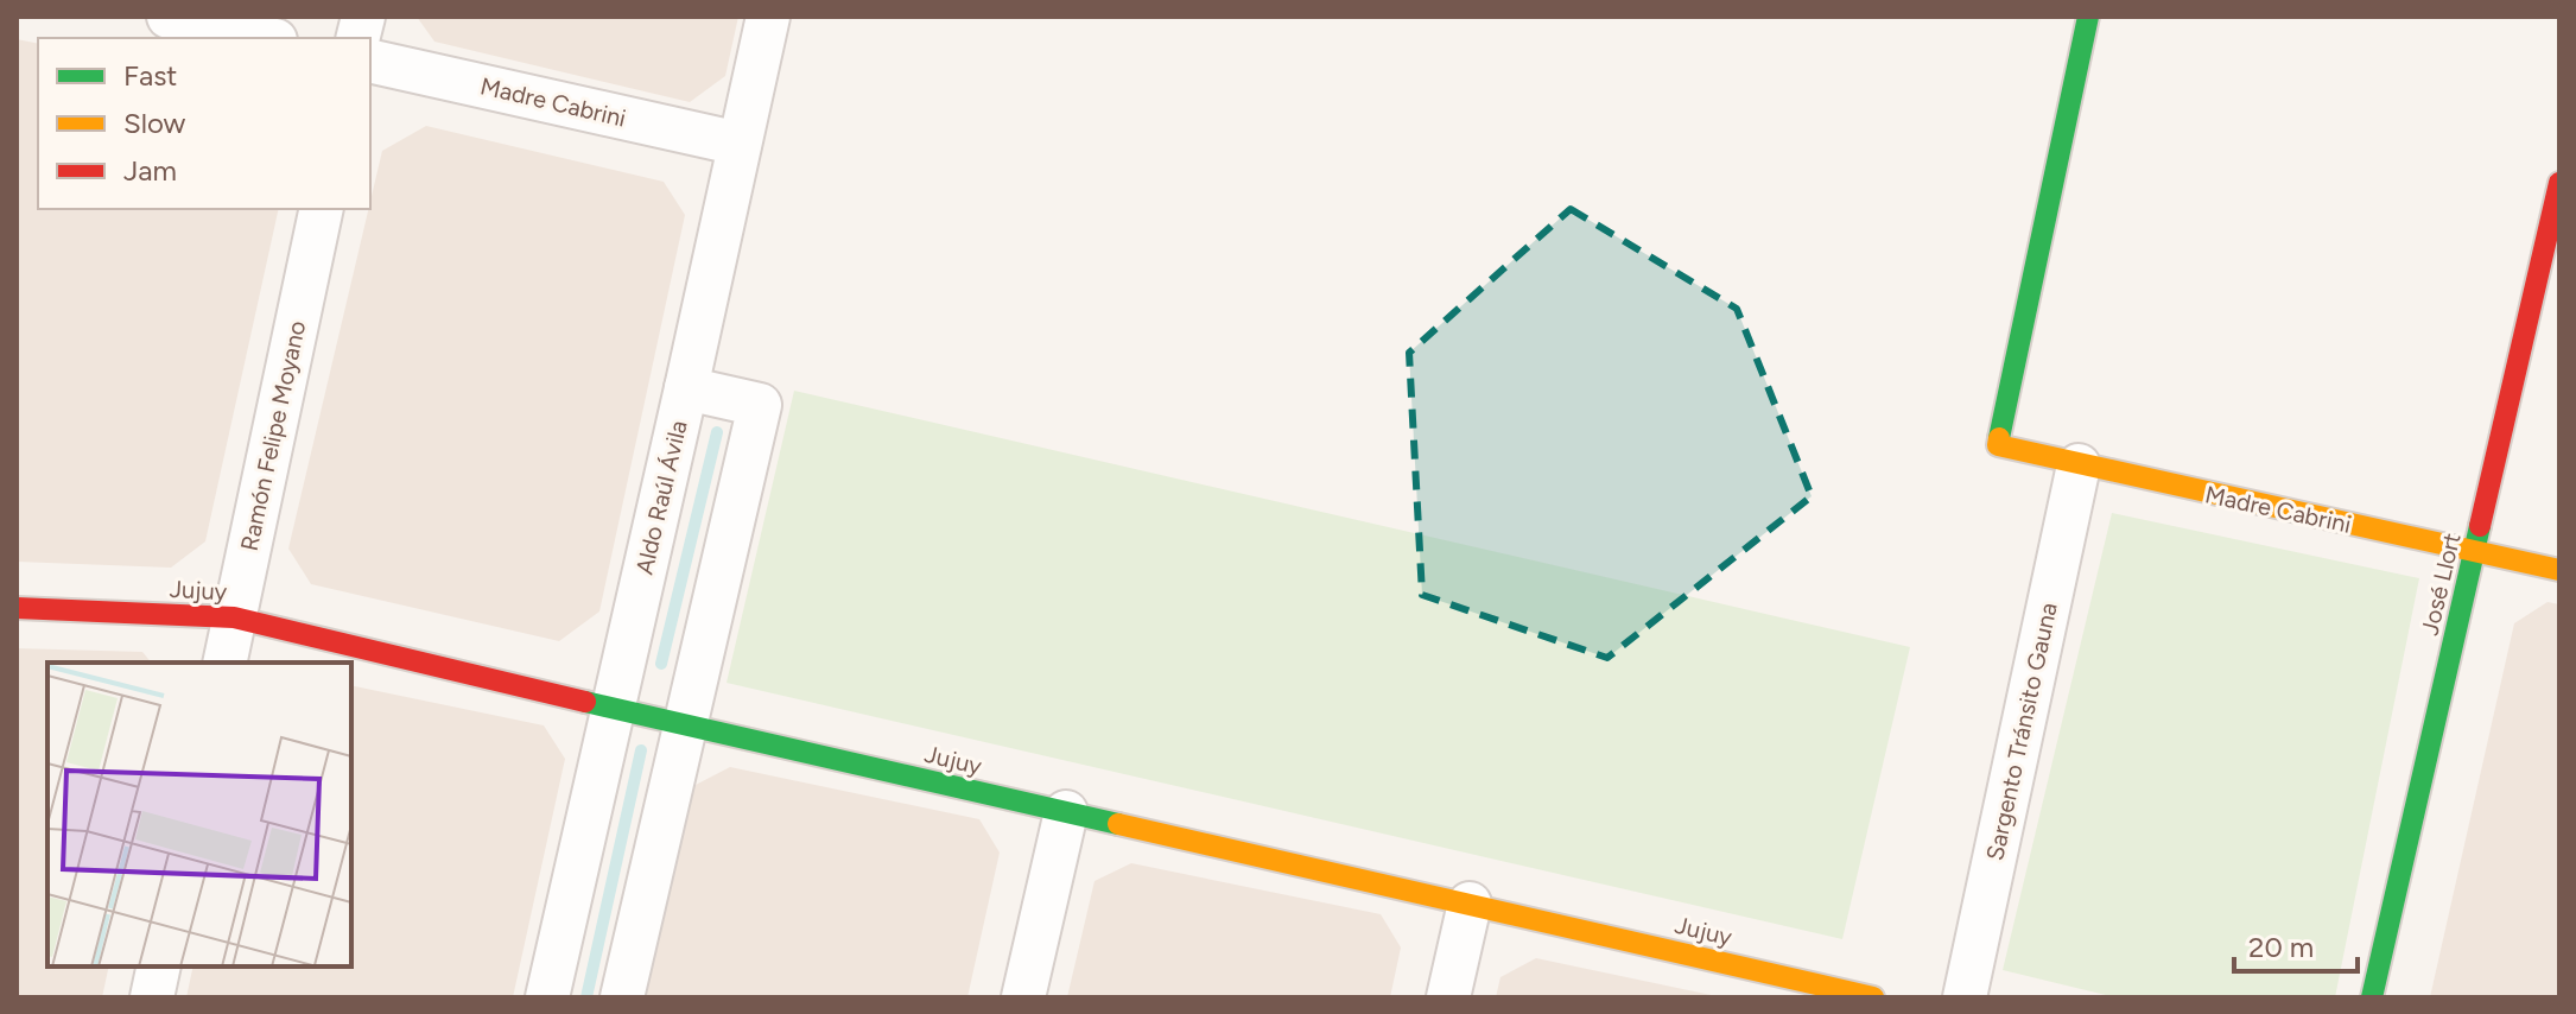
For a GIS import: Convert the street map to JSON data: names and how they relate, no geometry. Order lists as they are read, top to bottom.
{
  "streets": {
    "street": [
      "Madre Cabrini",
      "Ramón Felipe Moyano",
      "Aldo Raúl Ávila",
      "José Llort",
      "Jujuy",
      "Sargento Tránsito Gauna"
    ]
  },
  "crossings": [
    ["Madre Cabrini", "José Llort"],
    ["Madre Cabrini", "Sargento Tránsito Gauna"],
    ["Ramón Felipe Moyano", "Jujuy"],
    ["Aldo Raúl Ávila", "Jujuy"]
  ],
  "legend": ["Fast", "Slow", "Jam"],
  "scale_bar": "20 m"
}
